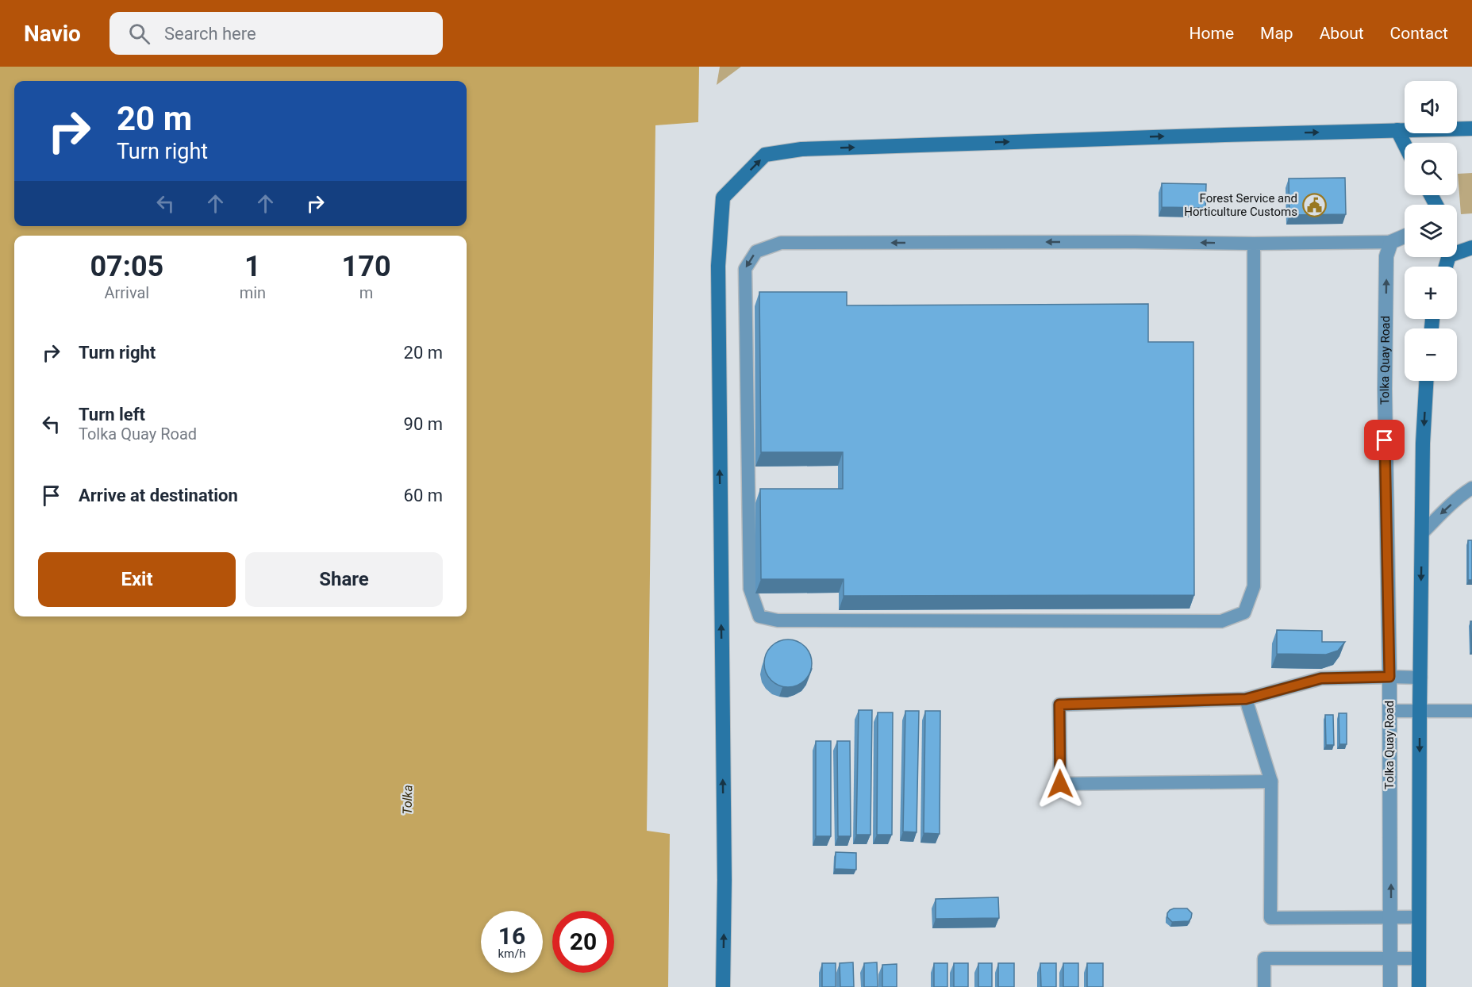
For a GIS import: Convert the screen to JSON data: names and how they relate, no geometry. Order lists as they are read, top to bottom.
{
  "streets": {
    "street": ["Tolka Quay Road"]
  },
  "water": ["Tolka"],
  "places": {
    "public building": ["Forest Service and Horticulture Customs"]
  },
  "page": {
    "header": "Navio",
    "search": "Search here",
    "nav": [
      "Home",
      "Map",
      "About",
      "Contact"
    ],
    "map_buttons": ["+", "−"],
    "turn": ["20 m", "Turn right"],
    "eta": [
      "07:05",
      "Arrival",
      "1",
      "min",
      "170",
      "m"
    ],
    "list": [
      {
        "name": "Turn right",
        "value": "20 m"
      },
      {
        "name": "Turn left",
        "note": "Tolka Quay Road",
        "value": "90 m"
      },
      {
        "name": "Arrive at destination",
        "value": "60 m"
      }
    ],
    "buttons": ["Exit", "Share"],
    "speed": "16 km/h",
    "limit": "20"
  }
}
